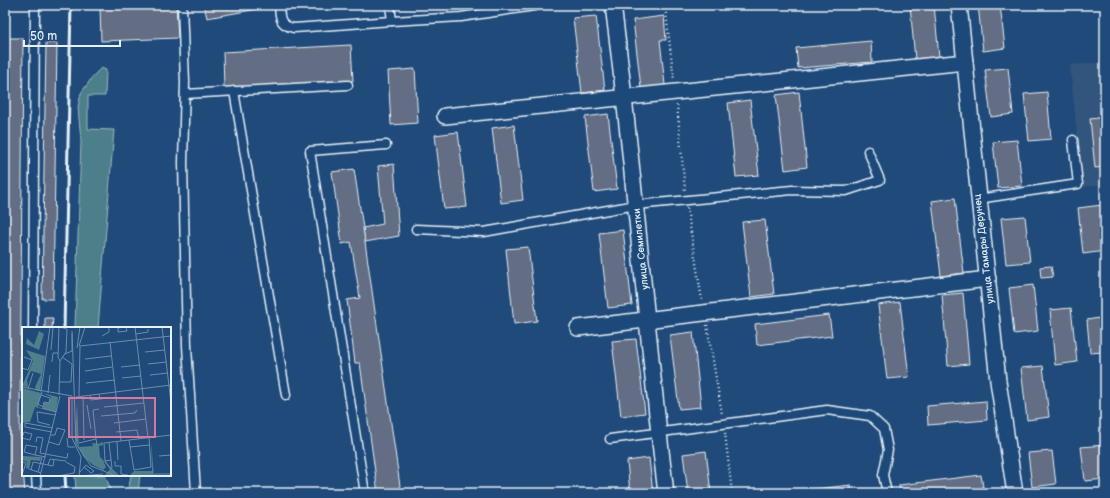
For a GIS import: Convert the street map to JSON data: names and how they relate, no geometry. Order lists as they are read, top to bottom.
{
  "streets": {
    "street": ["улица Семилетки", "улица Тамары Дерунец"]
  },
  "scale_bar": "50 m"
}
